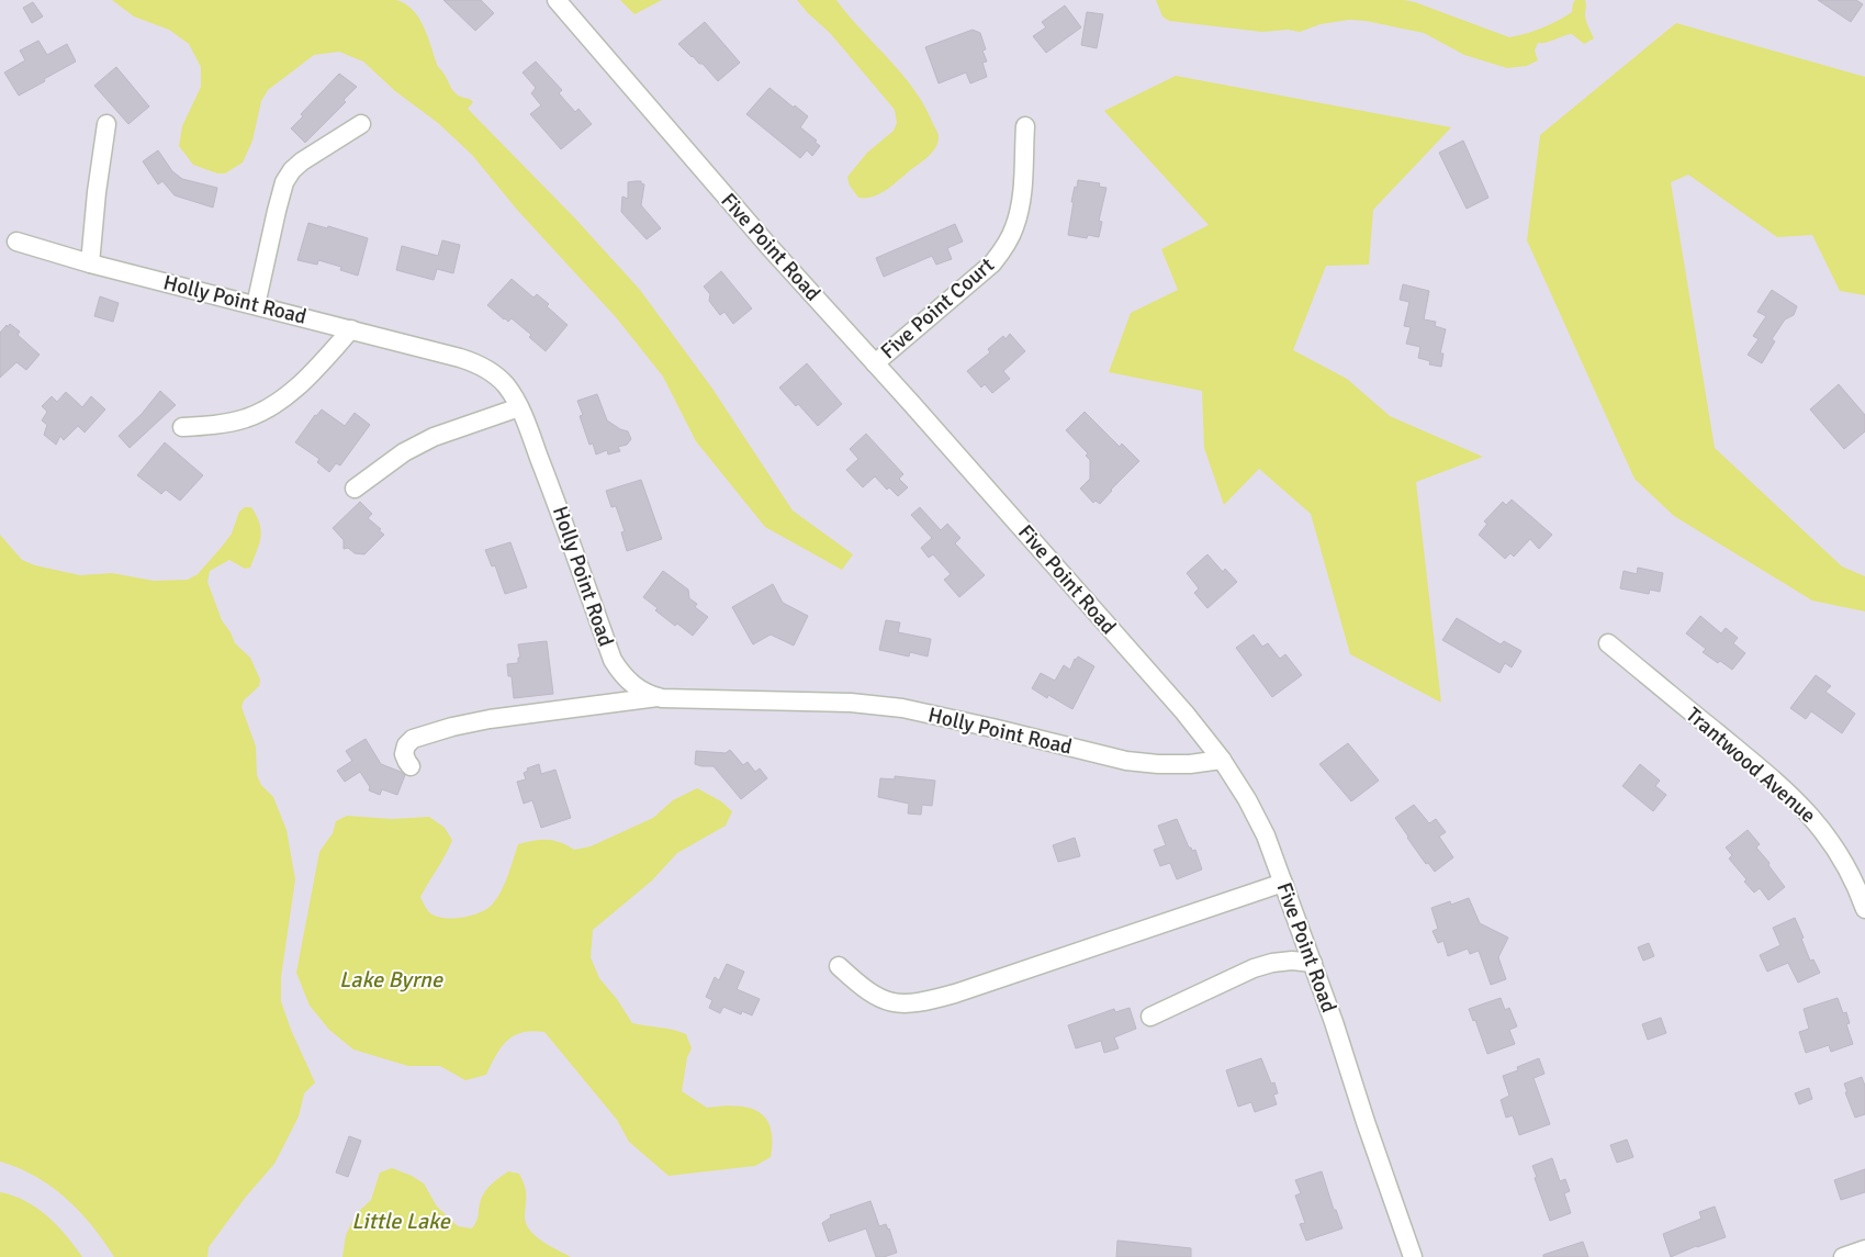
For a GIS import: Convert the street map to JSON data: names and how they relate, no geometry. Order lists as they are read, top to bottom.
{
  "streets": {
    "street": [
      "Five Point Road",
      "Holly Point Road",
      "Five Point Court",
      "Trantwood Avenue"
    ]
  },
  "crossings": [
    ["Five Point Road", "Holly Point Road"],
    ["Five Point Road", "Five Point Court"]
  ],
  "water": ["Lake Byrne", "Little Lake"]
}
